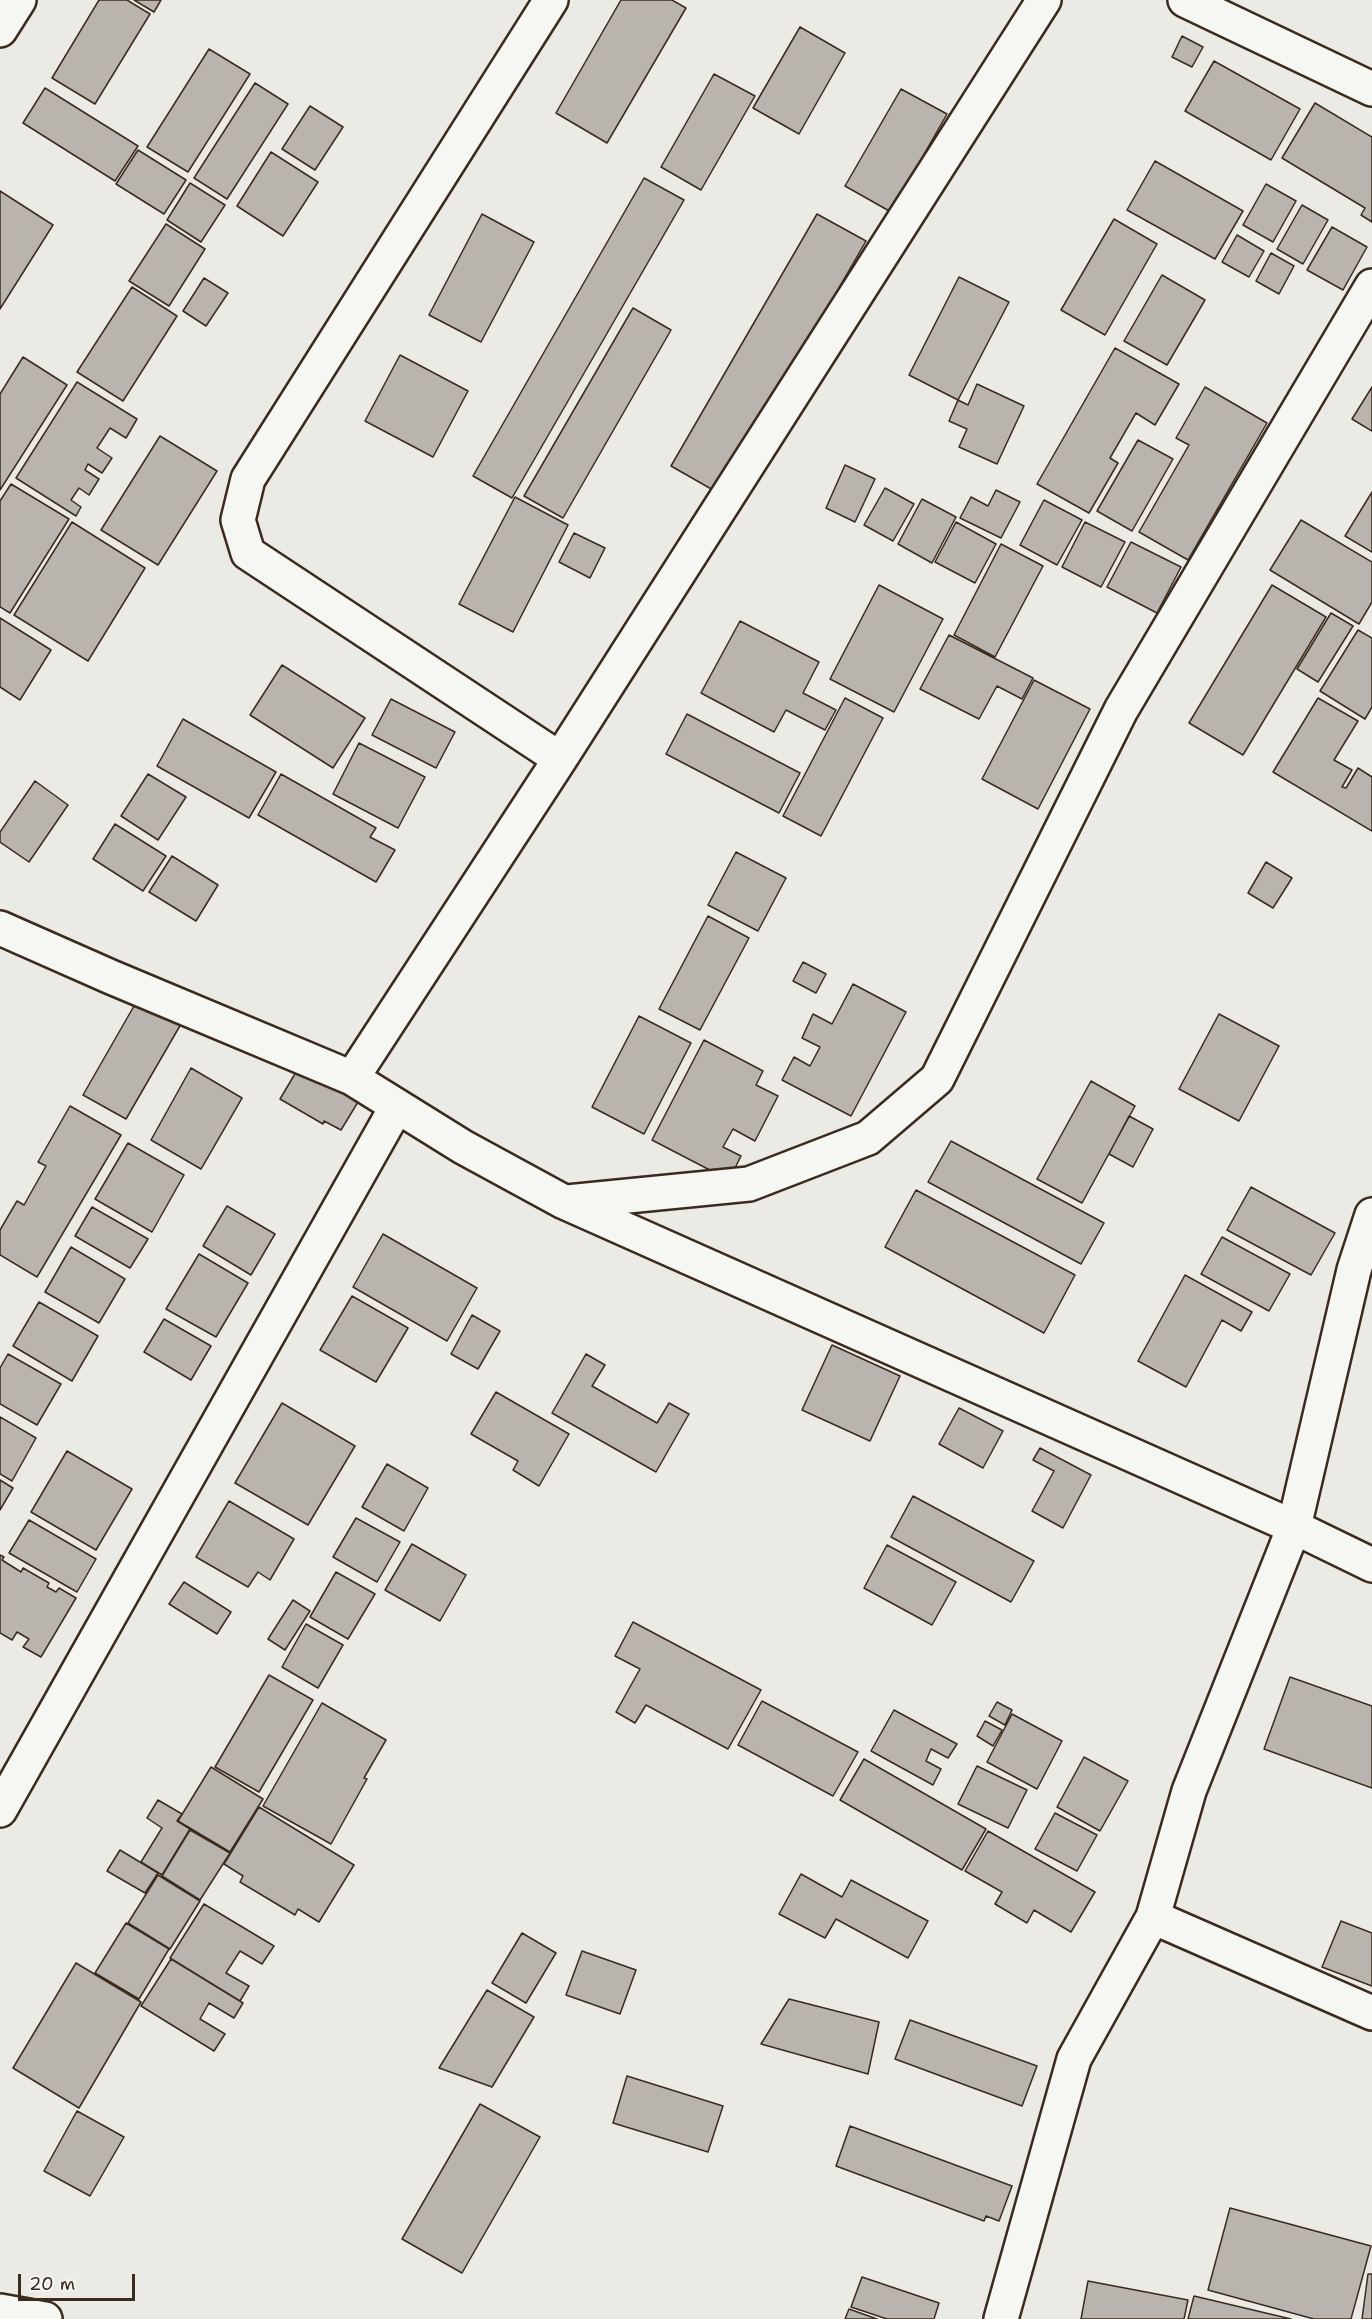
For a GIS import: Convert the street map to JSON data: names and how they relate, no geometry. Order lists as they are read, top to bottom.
{
  "scale_bar": "20 m"
}
